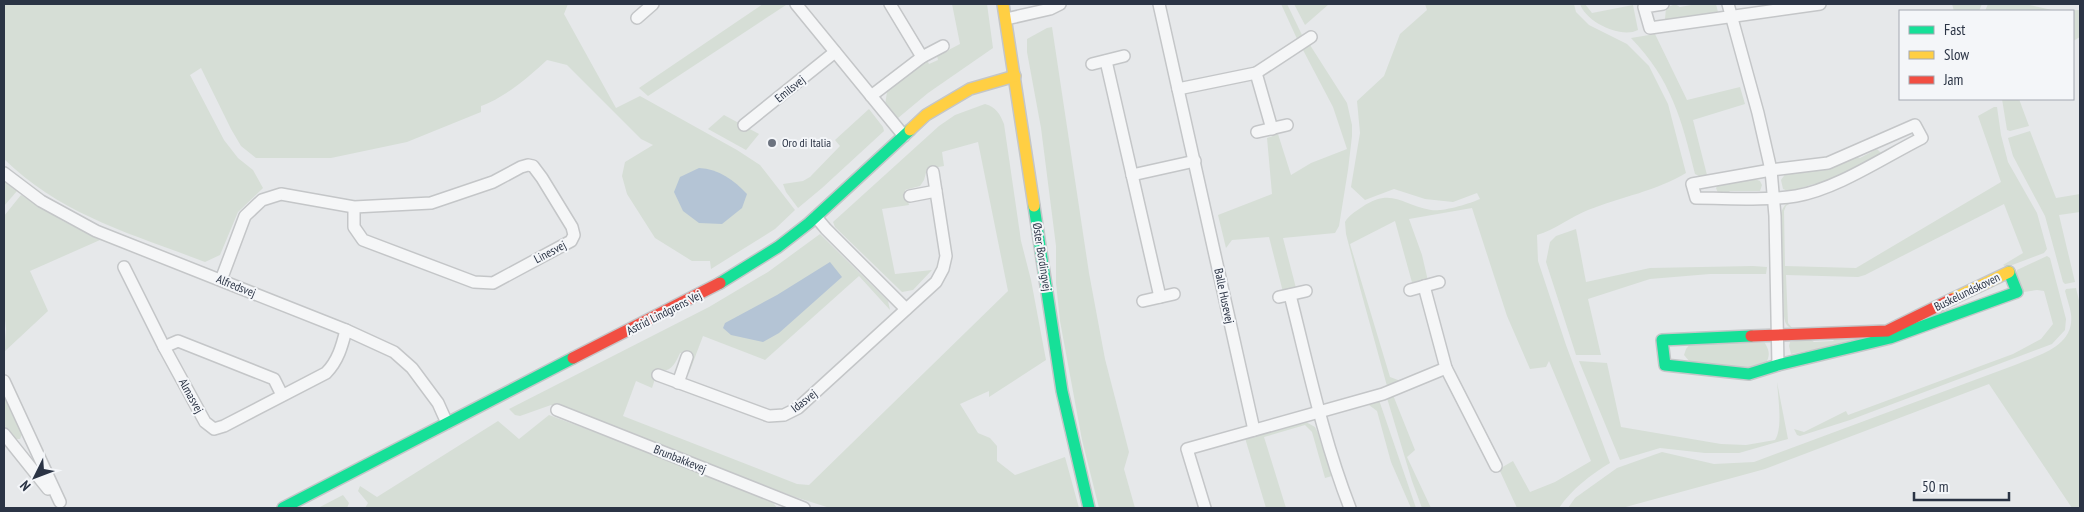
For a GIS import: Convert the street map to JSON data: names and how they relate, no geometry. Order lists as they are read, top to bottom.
{
  "streets": {
    "street": [
      "Emilsvej",
      "Linesvej",
      "Øster Bordingvej",
      "Alfredsvej",
      "Buskelundskoven",
      "Balle Husevej",
      "Astrid Lindgrens Vej",
      "Almasvej",
      "Idasvej",
      "Brunbakkevej"
    ]
  },
  "crossings": [
    ["Linesvej", "Alfredsvej"],
    ["Øster Bordingvej", "Astrid Lindgrens Vej"],
    ["Alfredsvej", "Astrid Lindgrens Vej"],
    ["Alfredsvej", "Almasvej"]
  ],
  "places": ["Oro di Italia"],
  "legend": ["Fast", "Slow", "Jam"],
  "scale_bar": "50 m",
  "north": "bottom left"
}
